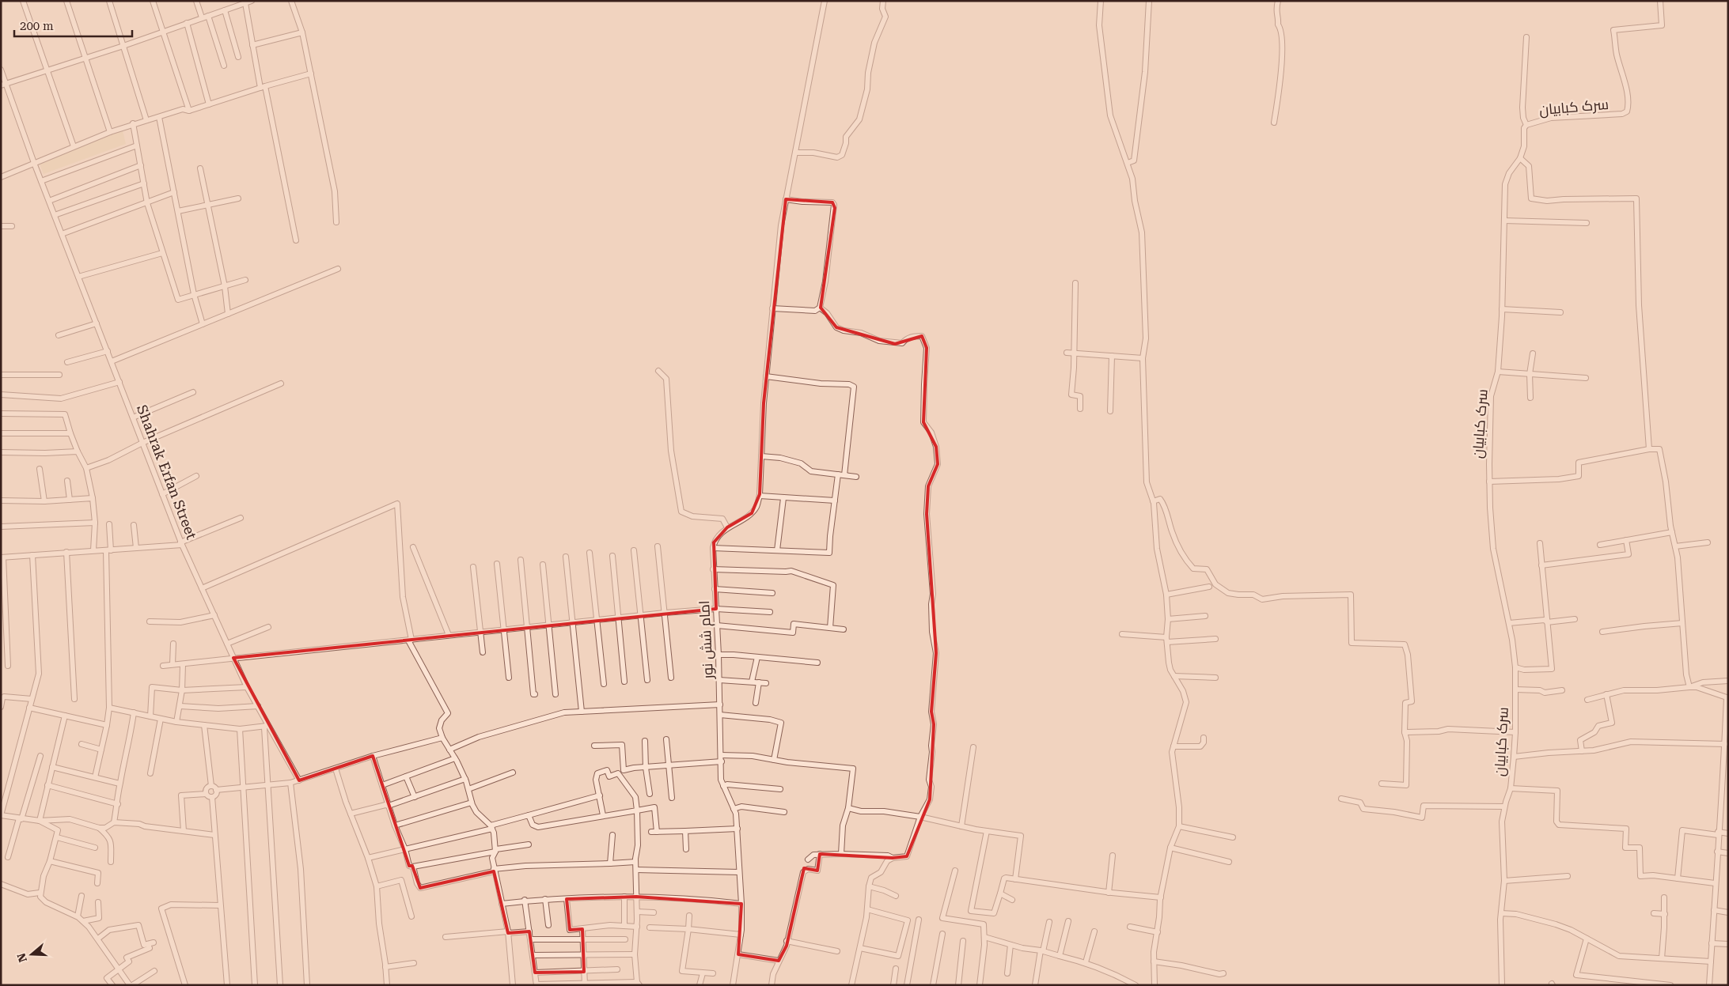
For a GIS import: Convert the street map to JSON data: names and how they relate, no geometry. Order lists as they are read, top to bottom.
{
  "streets": {
    "street": ["سرک کبابیان", "Shahrak Erfan Street", "امام شش نور"]
  },
  "scale_bar": "200 m",
  "north": "left"
}
